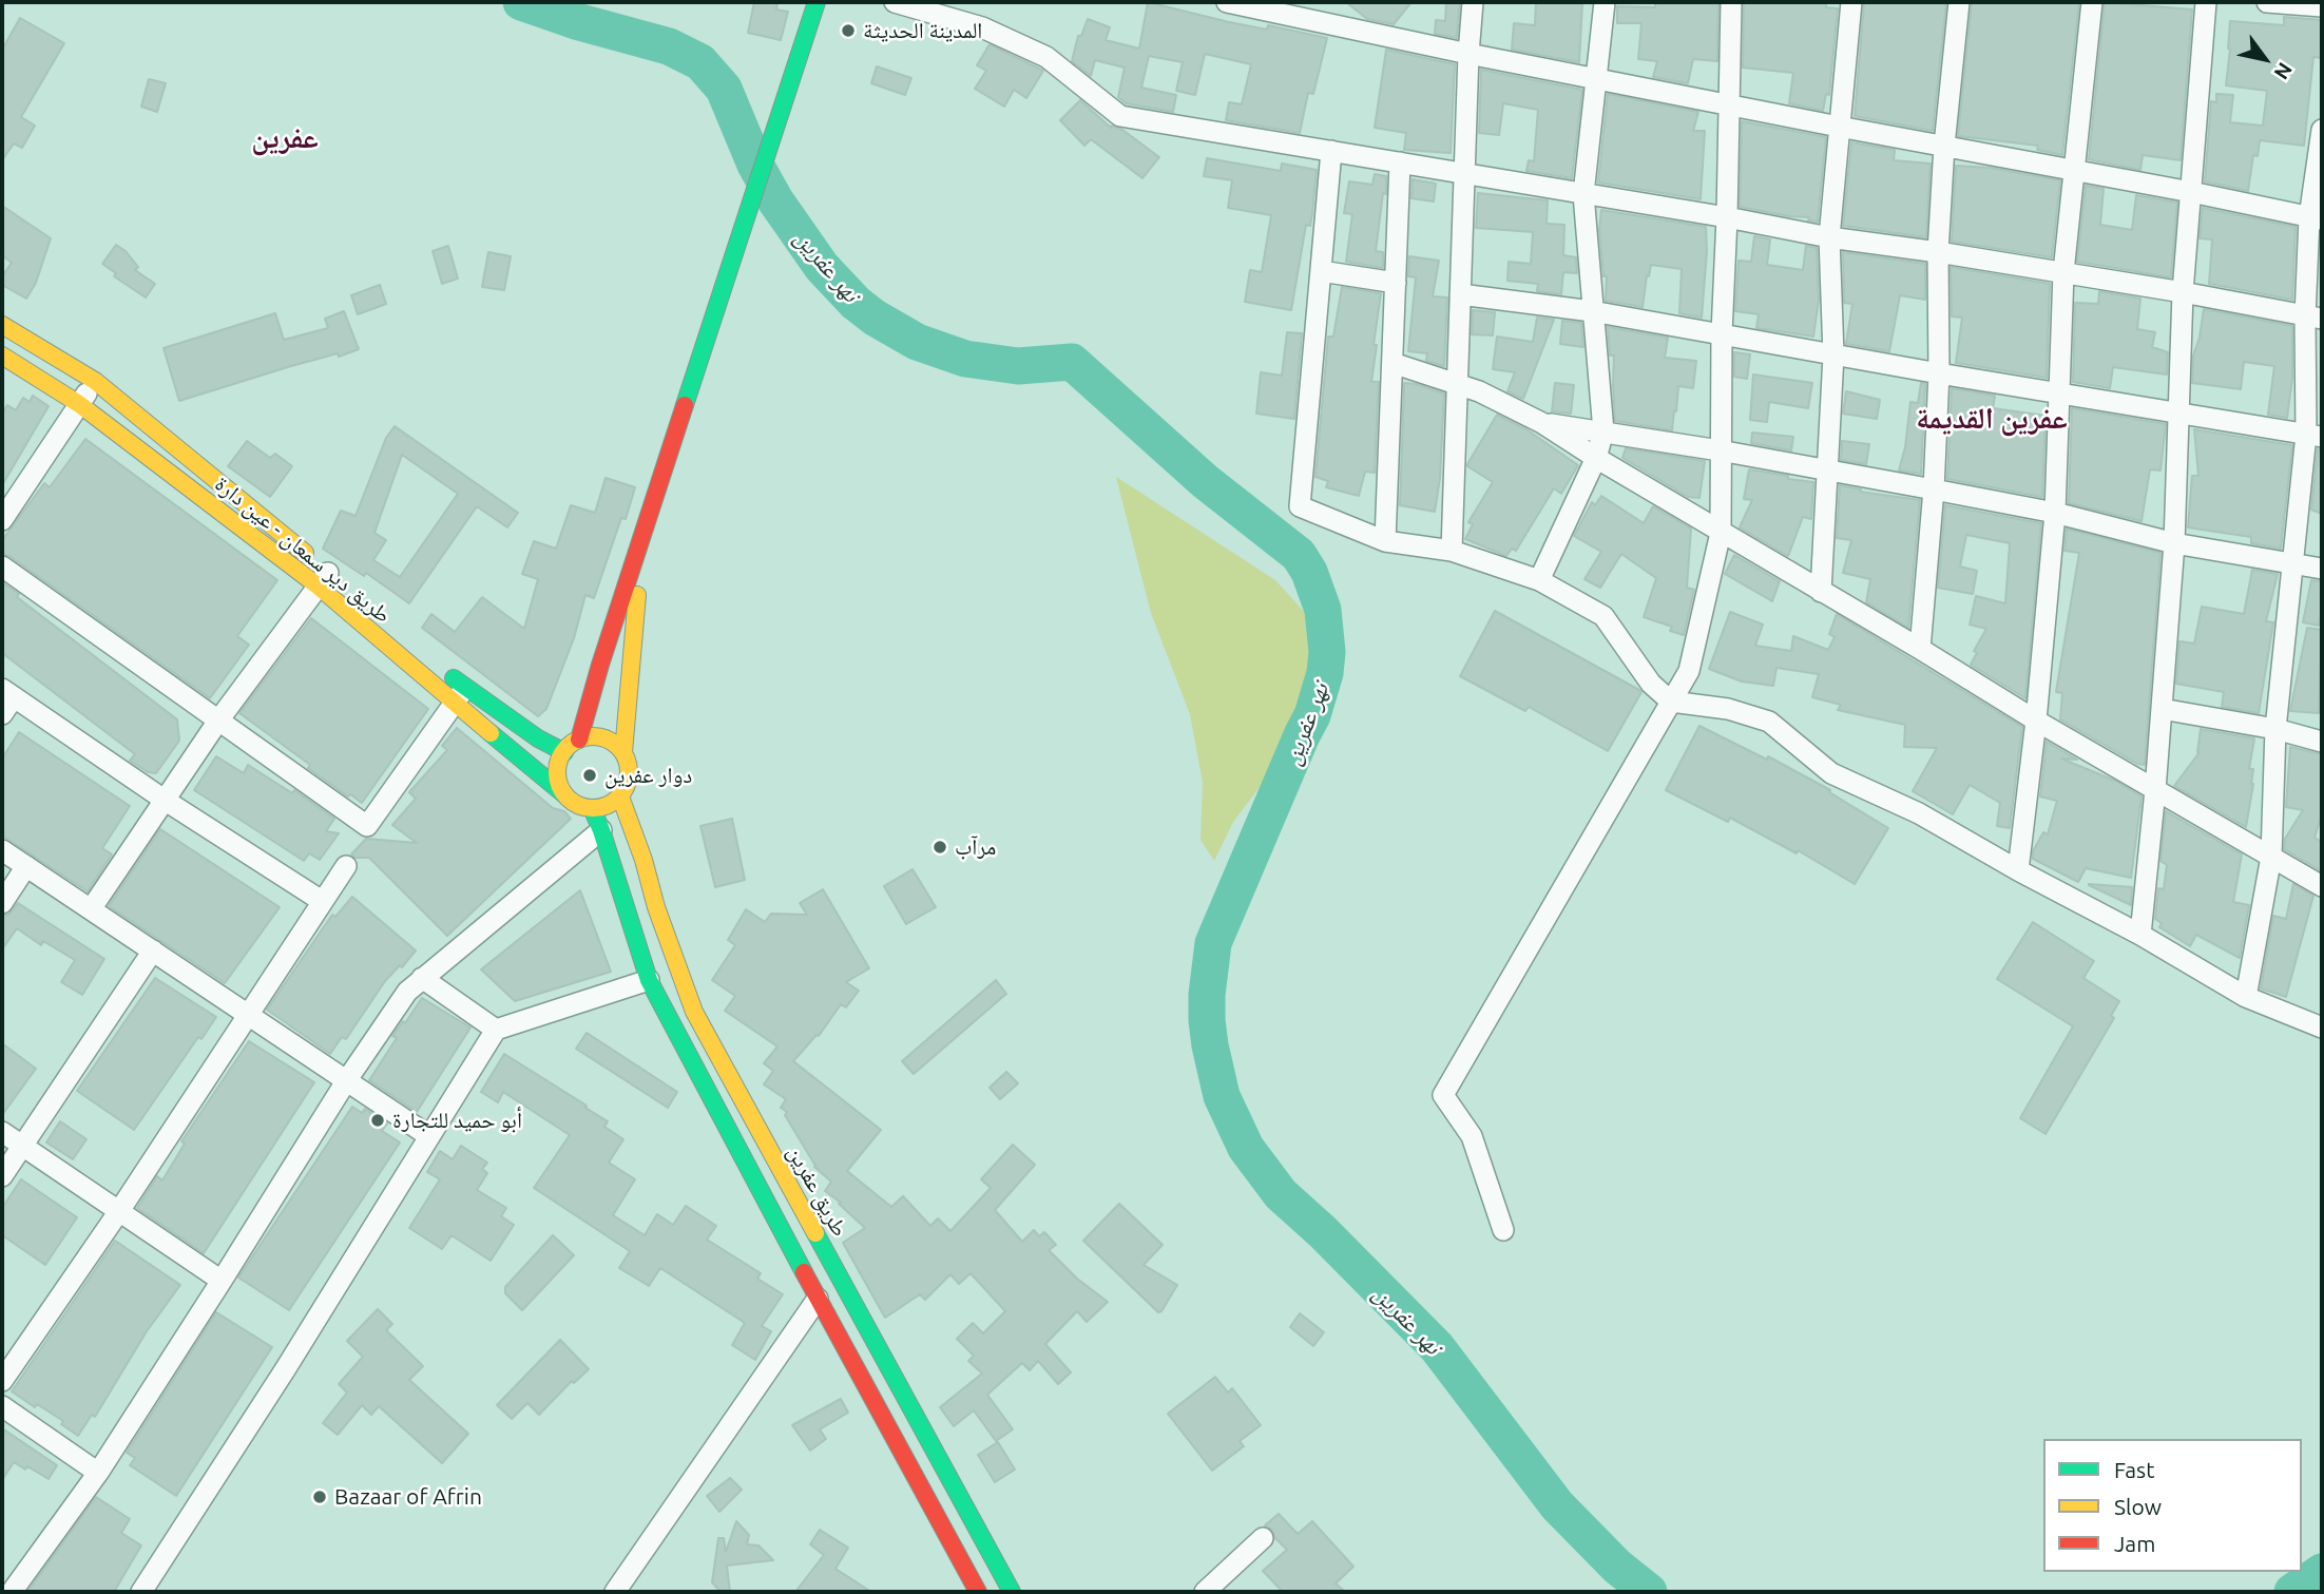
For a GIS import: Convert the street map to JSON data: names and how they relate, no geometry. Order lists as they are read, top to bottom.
{
  "streets": {
    "main road": ["طريق دير سمعان - عين دارة", "طريق عفرين"]
  },
  "crossings": [
    ["طريق دير سمعان - عين دارة", "طريق عفرين"]
  ],
  "districts": ["عفرين", "عفرين القديمة"],
  "water": ["نهر عفرين"],
  "places": [
    "المدينة الحديثة",
    "دوار عفرين",
    "مرآب",
    "أبو حميد للتجارة",
    "Bazaar of Afrin"
  ],
  "legend": ["Fast", "Slow", "Jam"],
  "north": "bottom right"
}
